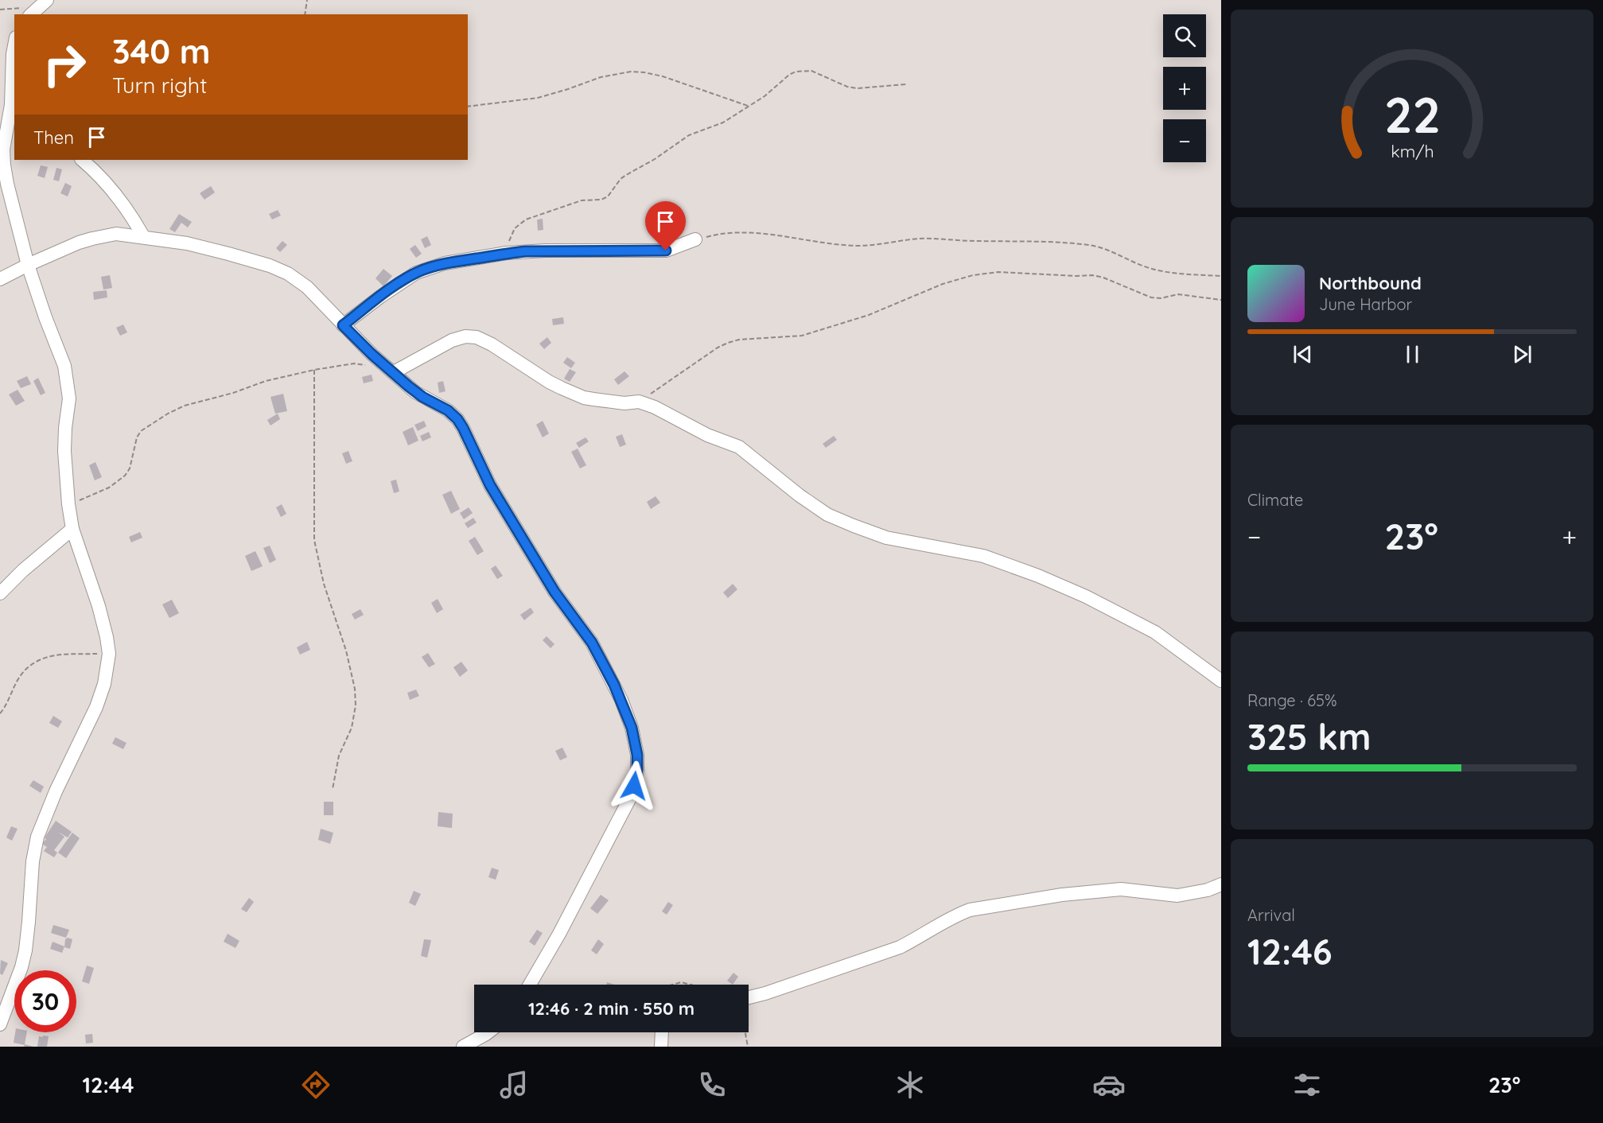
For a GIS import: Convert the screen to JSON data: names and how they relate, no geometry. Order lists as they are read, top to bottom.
{
  "page": {
    "map_buttons": ["+", "−"],
    "turn": ["340 m", "Turn right"],
    "then": "Then",
    "song": ["Northbound", "June Harbor"],
    "tile": [
      "Climate",
      ["Range · 65%", "325 km"],
      ["Arrival", "12:46"]
    ],
    "heat": ["−", "23°", "+"],
    "limit": "30",
    "trip": "12:46 · 2 min · 550 m",
    "tabs": ["12:44", "23°"],
    "gauge": ["22", "km/h"]
  }
}
